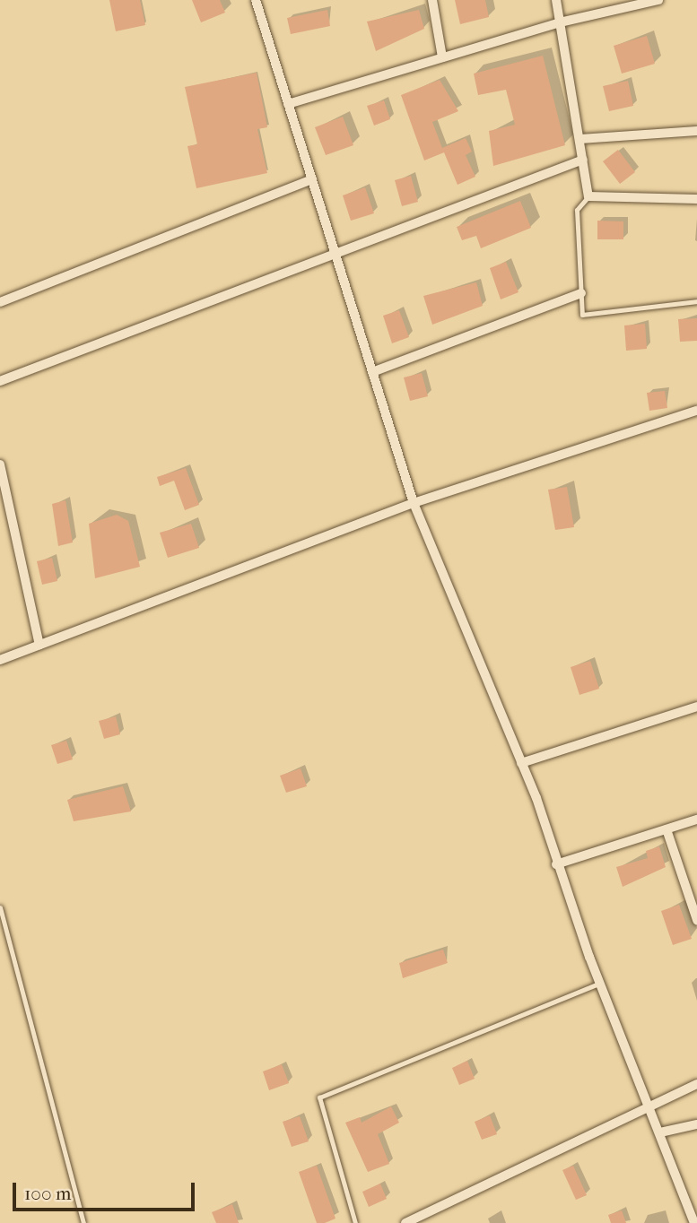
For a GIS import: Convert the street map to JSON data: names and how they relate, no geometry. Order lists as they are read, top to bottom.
{
  "scale_bar": "100 m"
}
